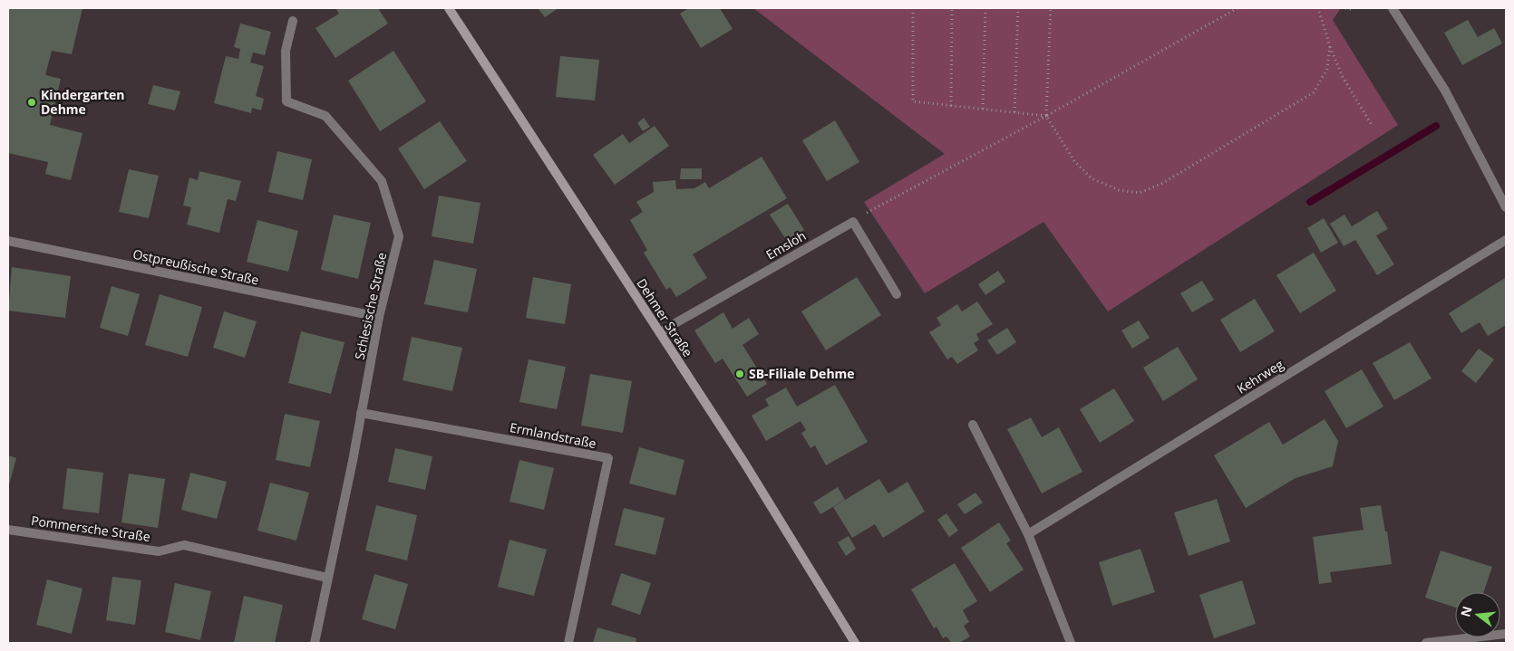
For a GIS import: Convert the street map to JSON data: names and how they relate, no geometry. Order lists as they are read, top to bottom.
{
  "streets": {
    "street": [
      "Emsloh",
      "Ostpreußische Straße",
      "Schlesische Straße",
      "Dehmer Straße",
      "Kehrweg",
      "Ermlandstraße",
      "Pommersche Straße"
    ]
  },
  "crossings": [
    ["Emsloh", "Dehmer Straße"],
    ["Ostpreußische Straße", "Schlesische Straße"],
    ["Schlesische Straße", "Ermlandstraße"],
    ["Schlesische Straße", "Pommersche Straße"]
  ],
  "places": ["Kindergarten Dehme", "SB-Filiale Dehme"],
  "north": "left"
}
